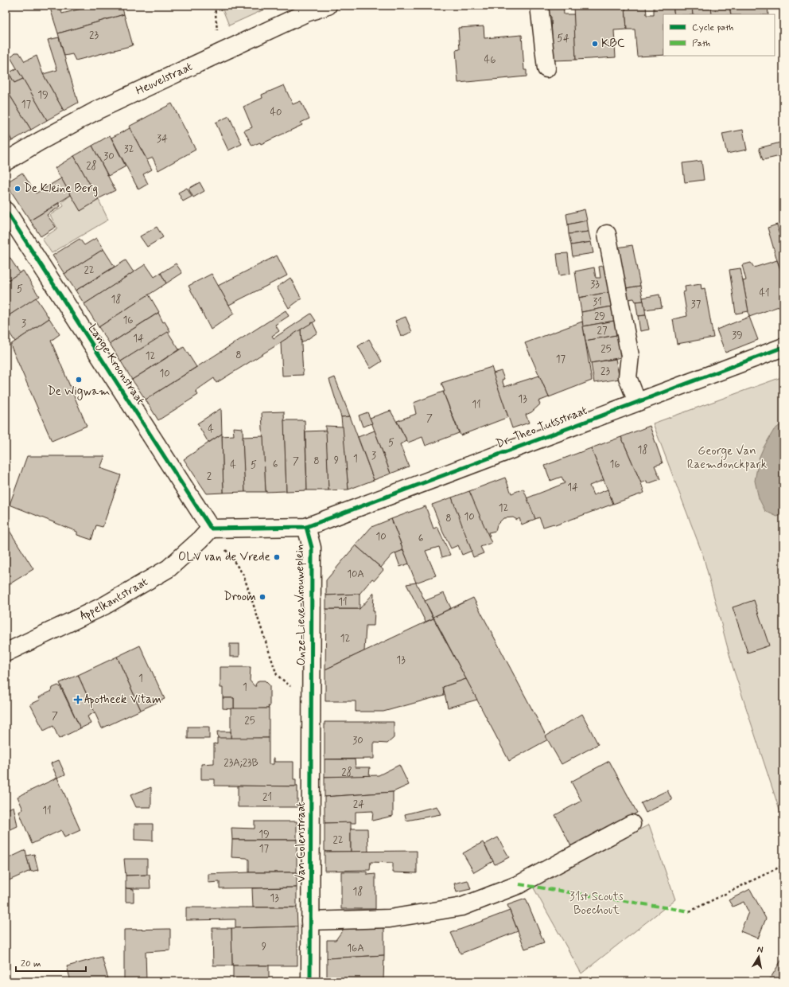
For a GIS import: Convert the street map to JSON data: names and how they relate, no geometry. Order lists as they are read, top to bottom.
{
  "streets": {
    "street": [
      "Heuvelstraat",
      "Lange Kroonstraat",
      "Dr. Theo Tutsstraat",
      "Appelkantstraat",
      "Onze-Lieve-Vrouweplein",
      "Van Colenstraat"
    ]
  },
  "crossings": [
    ["Lange Kroonstraat", "Appelkantstraat"],
    ["Lange Kroonstraat", "Onze-Lieve-Vrouweplein"],
    ["Dr. Theo Tutsstraat", "Onze-Lieve-Vrouweplein"],
    ["Appelkantstraat", "Onze-Lieve-Vrouweplein"],
    ["Onze-Lieve-Vrouweplein", "Van Colenstraat"]
  ],
  "parks": ["George Van Raemdonckpark", "31st Scouts Boechout"],
  "places": {
    "other": [
      "KBC",
      "De Kleine Berg",
      "De Wigwam",
      "OLV van de Vrede",
      "Droom"
    ],
    "health": ["Apotheek Vitam"]
  },
  "house_numbers": [
    "23",
    "54",
    "46",
    "19",
    "17",
    "40",
    "34",
    "32",
    "30",
    "28",
    "22",
    "33",
    "5",
    "41",
    "18",
    "31",
    "37",
    "29",
    "16",
    "3",
    "27",
    "39",
    "14",
    "25",
    "8",
    "12",
    "17",
    "23",
    "10",
    "13",
    "11",
    "7",
    "4",
    "5",
    "18",
    "3",
    "1",
    "9",
    "7",
    "8",
    "6",
    "16",
    "4",
    "5",
    "2",
    "14",
    "12",
    "10",
    "8",
    "10",
    "6",
    "10A",
    "11",
    "12",
    "13",
    "1",
    "1",
    "7",
    "25",
    "30",
    "23A;23B",
    "28",
    "21",
    "24",
    "11",
    "19",
    "22",
    "17",
    "18",
    "13",
    "9",
    "16A"
  ],
  "legend": ["Cycle path", "Path"],
  "scale_bar": "20 m",
  "north": "top"
}
